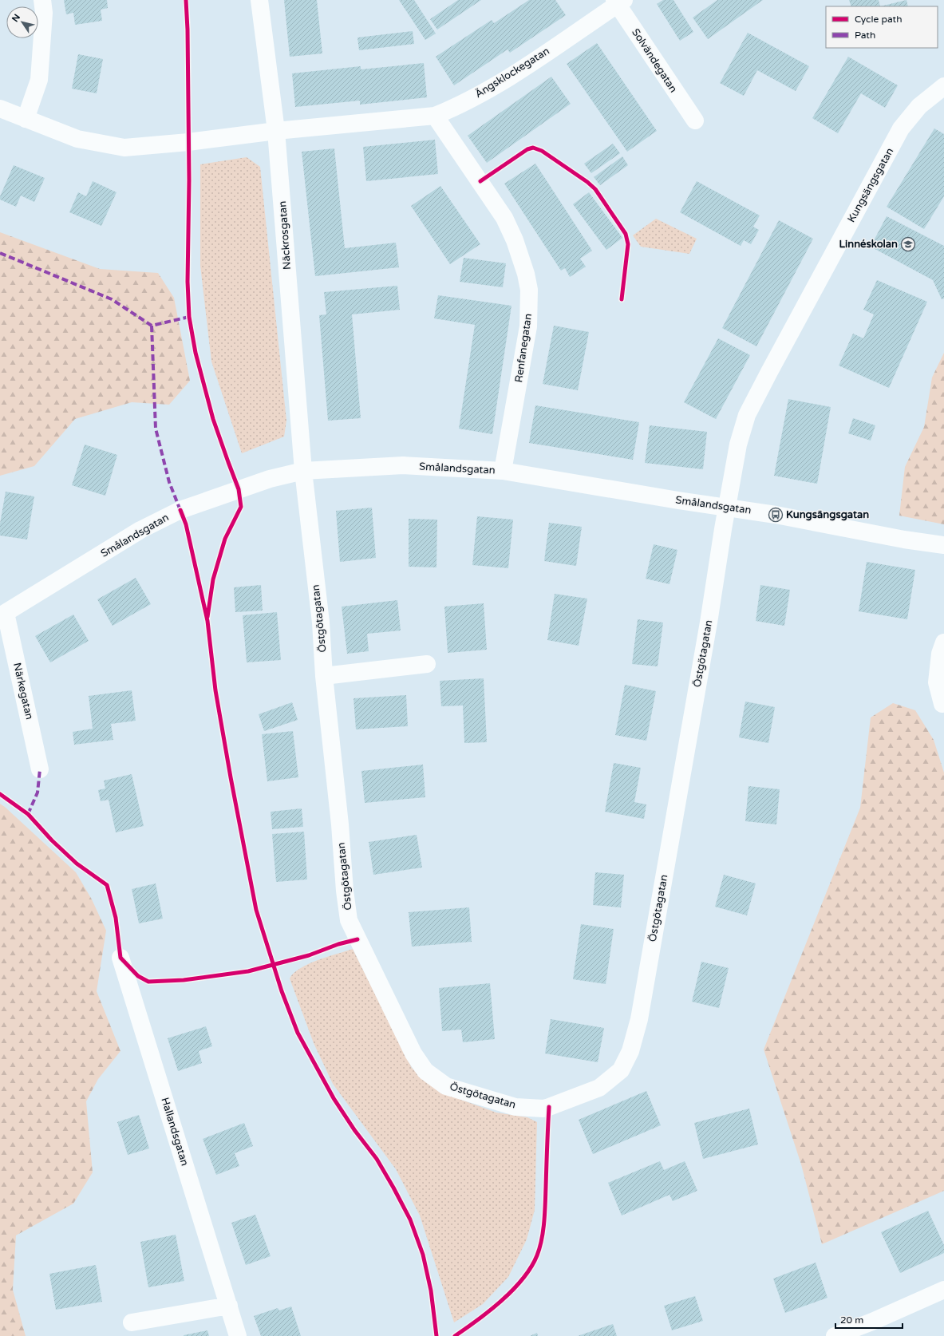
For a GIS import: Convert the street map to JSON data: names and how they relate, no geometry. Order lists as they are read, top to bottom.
{
  "streets": {
    "street": [
      "Solvändegatan",
      "Ängsklockegatan",
      "Kungsängsgatan",
      "Näckrosgatan",
      "Renfanegatan",
      "Smålandsgatan",
      "Östgötagatan",
      "Närkegatan",
      "Hallandsgatan"
    ]
  },
  "crossings": [
    ["Solvändegatan", "Ängsklockegatan"],
    ["Ängsklockegatan", "Näckrosgatan"],
    ["Ängsklockegatan", "Renfanegatan"],
    ["Kungsängsgatan", "Smålandsgatan"],
    ["Kungsängsgatan", "Östgötagatan"],
    ["Näckrosgatan", "Smålandsgatan"],
    ["Näckrosgatan", "Östgötagatan"],
    ["Renfanegatan", "Smålandsgatan"],
    ["Smålandsgatan", "Östgötagatan"],
    ["Smålandsgatan", "Närkegatan"]
  ],
  "places": {
    "school or university": ["Linnéskolan"],
    "bus stop": ["Kungsängsgatan"]
  },
  "legend": ["Cycle path", "Path"],
  "scale_bar": "20 m",
  "north": "top left"
}
